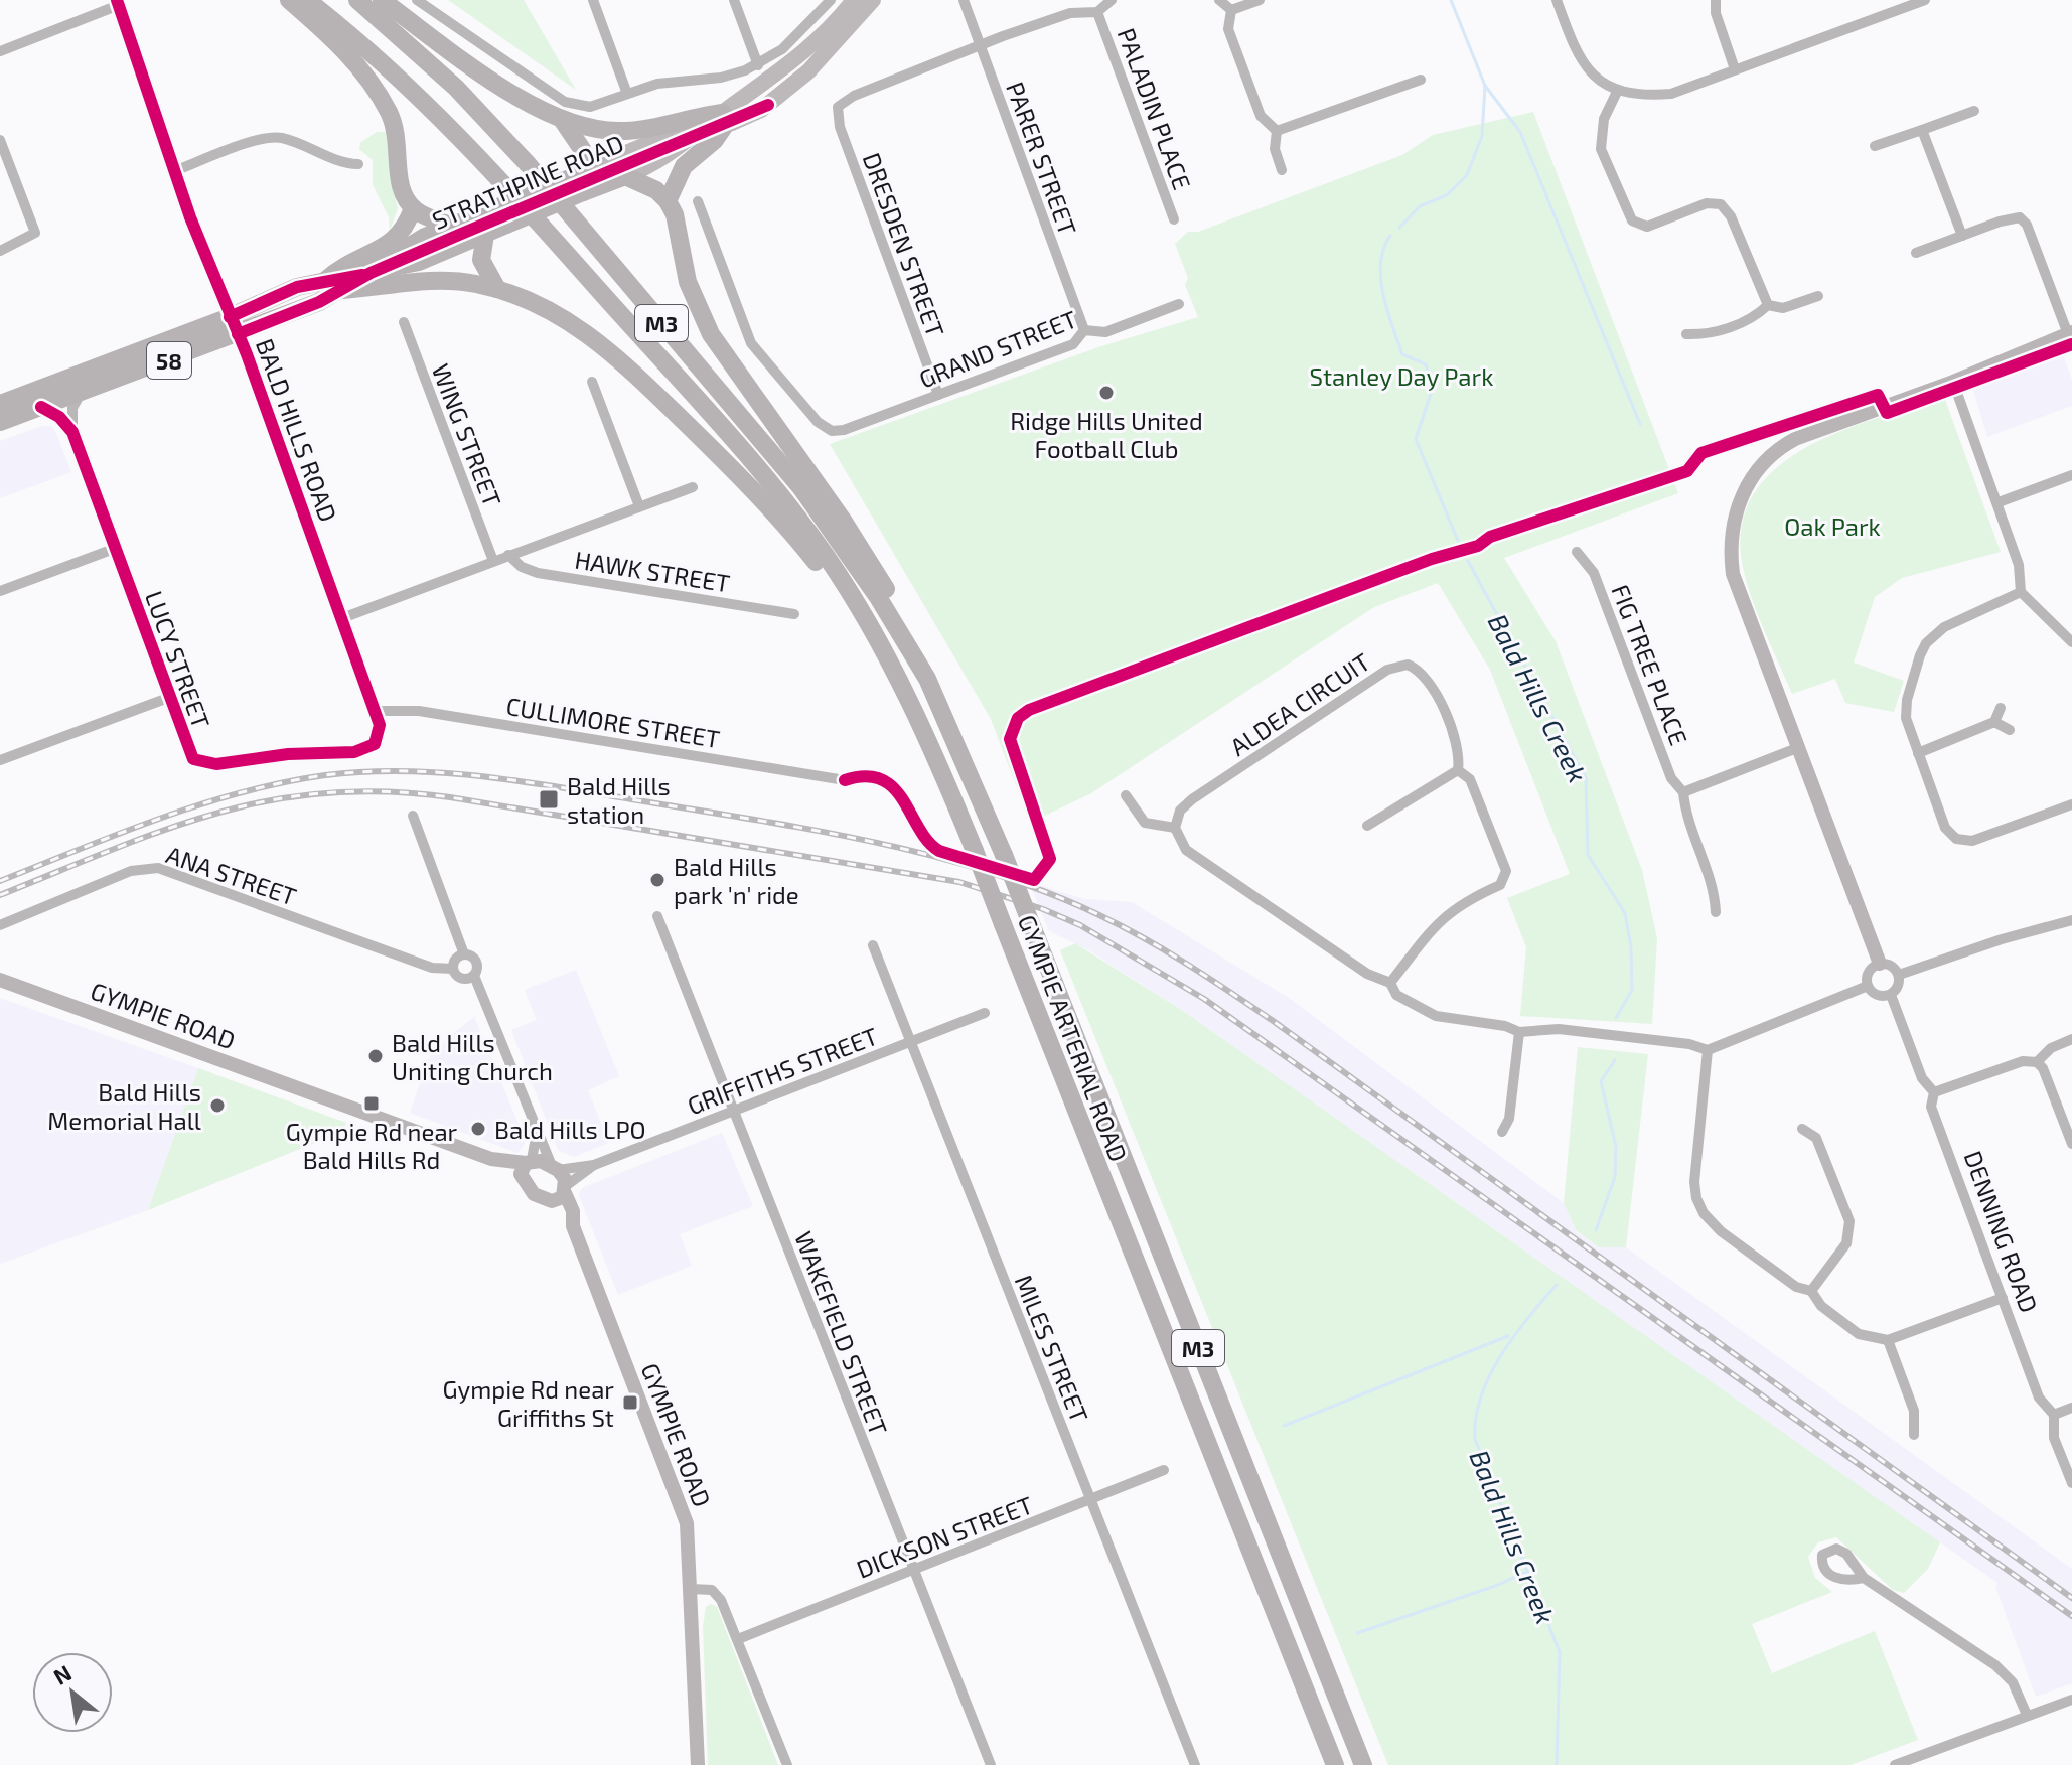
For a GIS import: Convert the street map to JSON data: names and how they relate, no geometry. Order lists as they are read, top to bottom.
{
  "streets": {
    "highway": [
      "STRATHPINE ROAD",
      "M3",
      "58",
      "GYMPIE ARTERIAL ROAD"
    ],
    "main road": ["GYMPIE ROAD"],
    "street": [
      "PALADIN PLACE",
      "PARER STREET",
      "DRESDEN STREET",
      "GRAND STREET",
      "BALD HILLS ROAD",
      "WING STREET",
      "HAWK STREET",
      "LUCY STREET",
      "FIG TREE PLACE",
      "ALDEA CIRCUIT",
      "CULLIMORE STREET",
      "ANA STREET",
      "GRIFFITHS STREET",
      "DENNING ROAD",
      "WAKEFIELD STREET",
      "MILES STREET",
      "DICKSON STREET"
    ]
  },
  "crossings": [
    ["PARER STREET", "DRESDEN STREET"],
    ["PARER STREET", "GRAND STREET"],
    ["STRATHPINE ROAD", "BALD HILLS ROAD"],
    ["DRESDEN STREET", "GRAND STREET"],
    ["BALD HILLS ROAD", "LUCY STREET"],
    ["BALD HILLS ROAD", "CULLIMORE STREET"],
    ["GYMPIE ROAD", "GRIFFITHS STREET"],
    ["GRIFFITHS STREET", "WAKEFIELD STREET"],
    ["GRIFFITHS STREET", "MILES STREET"],
    ["WAKEFIELD STREET", "DICKSON STREET"],
    ["MILES STREET", "DICKSON STREET"]
  ],
  "water": ["Bald Hills Creek"],
  "parks": ["Stanley Day Park", "Oak Park"],
  "places": {
    "other": [
      "Ridge Hills United Football Club",
      "Bald Hills park 'n' ride",
      "Bald Hills Uniting Church",
      "Bald Hills Memorial Hall",
      "Bald Hills LPO"
    ],
    "transit": ["Bald Hills station", "Gympie Rd near Bald Hills Rd", "Gympie Rd near Griffiths St"]
  },
  "north": "top left"
}
